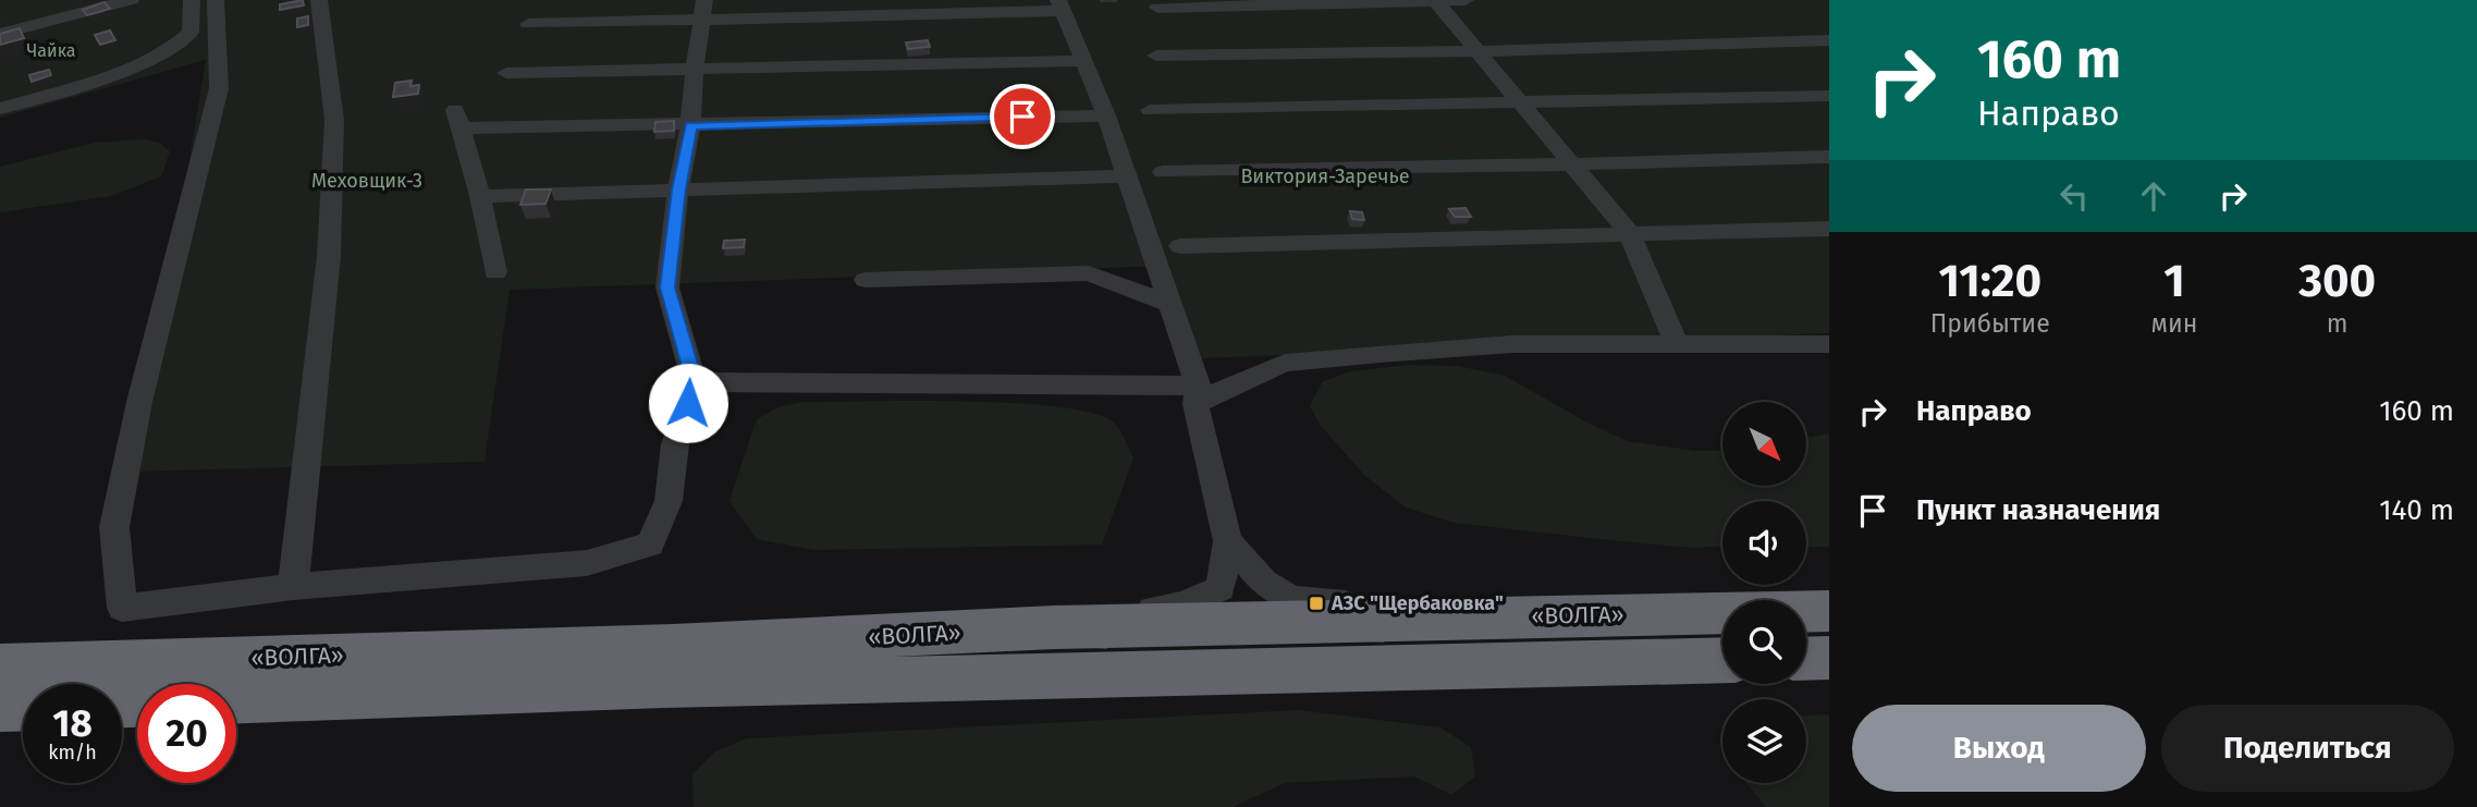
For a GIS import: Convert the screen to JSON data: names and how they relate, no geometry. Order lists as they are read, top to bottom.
{
  "streets": {
    "highway": ["«ВОЛГА»"]
  },
  "parks": ["Чайка", "Виктория-Заречье", "Меховщик-3"],
  "places": {
    "transit": ["АЗС \"Щербаковка\""]
  },
  "north": "bottom right",
  "page": {
    "turn": ["160 m", "Направо"],
    "eta": [
      "11:20",
      "Прибытие",
      "1",
      "мин",
      "300",
      "m"
    ],
    "list": [
      {
        "name": "Направо",
        "value": "160 m"
      },
      {
        "name": "Пункт назначения",
        "value": "140 m"
      }
    ],
    "speed": "18 km/h",
    "limit": "20",
    "buttons": ["Выход", "Поделиться"]
  }
}
